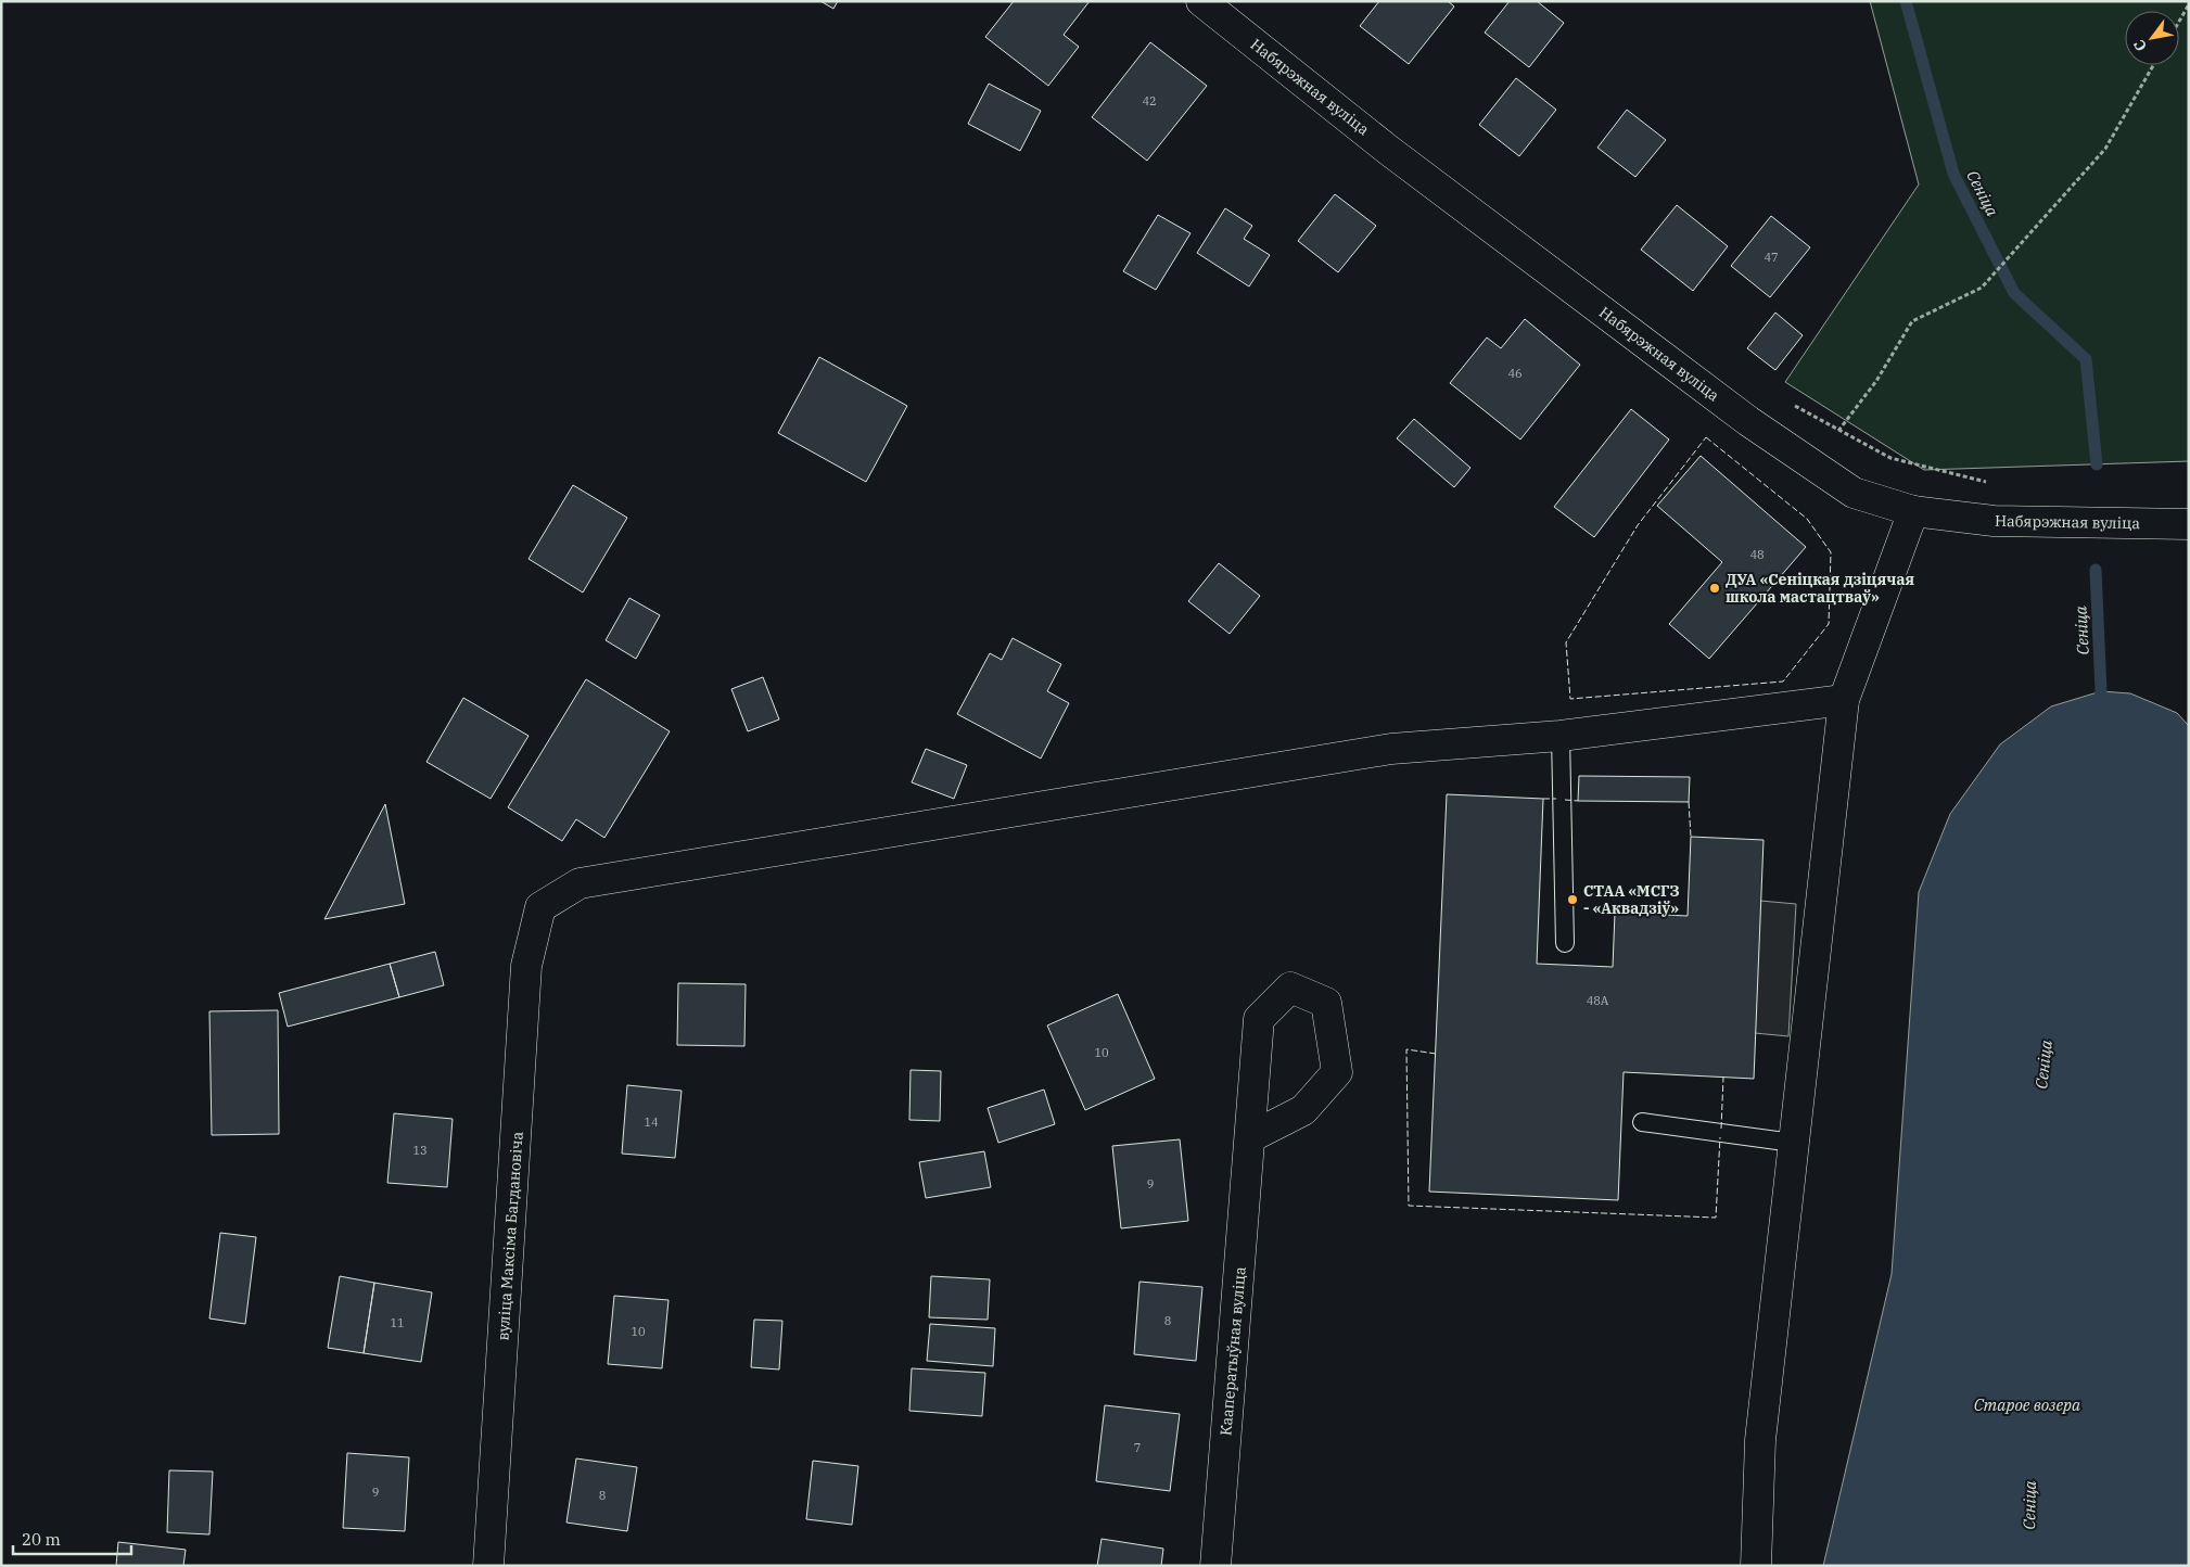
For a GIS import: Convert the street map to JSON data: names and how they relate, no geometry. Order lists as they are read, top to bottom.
{
  "streets": {
    "street": ["Набярэжная вуліца", "вуліца Максіма Багдановіча", "Кааператыўная вуліца"]
  },
  "water": ["Сеніца", "Старое возера"],
  "places": ["ДУА «Сеніцкая дзіцячая школа мастацтваў»", "СТАА «МСГЗ - «Аквадзіў»"],
  "house_numbers": [
    "42",
    "47",
    "46",
    "48",
    "48А",
    "10",
    "14",
    "13",
    "9",
    "8",
    "11",
    "10",
    "7",
    "9",
    "8"
  ],
  "scale_bar": "20 m",
  "north": "bottom left"
}
